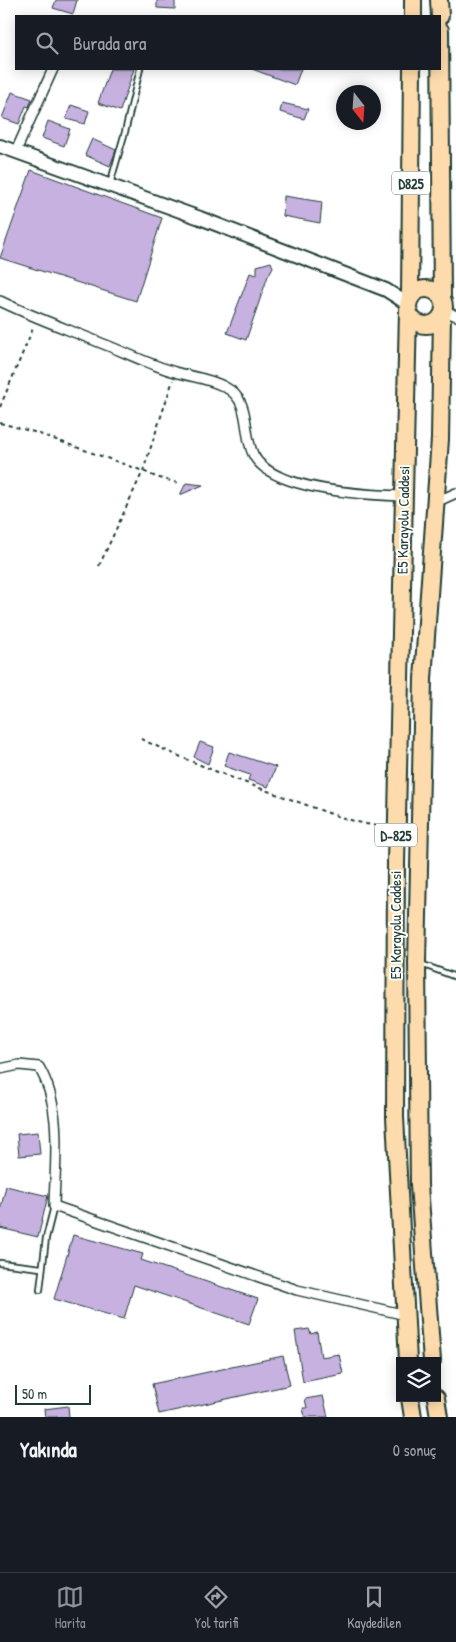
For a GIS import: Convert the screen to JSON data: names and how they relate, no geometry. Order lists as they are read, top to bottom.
{
  "streets": {
    "highway": ["D825", "E5 Karayolu Caddesi", "D-825"]
  },
  "scale_bar": "50 m",
  "north": "bottom",
  "page": {
    "search": "Burada ara",
    "scale": "50 m",
    "heading": ["Yakında", "0 sonuç"],
    "nav": ["Harita", "Yol tarifi", "Kaydedilen"]
  }
}
